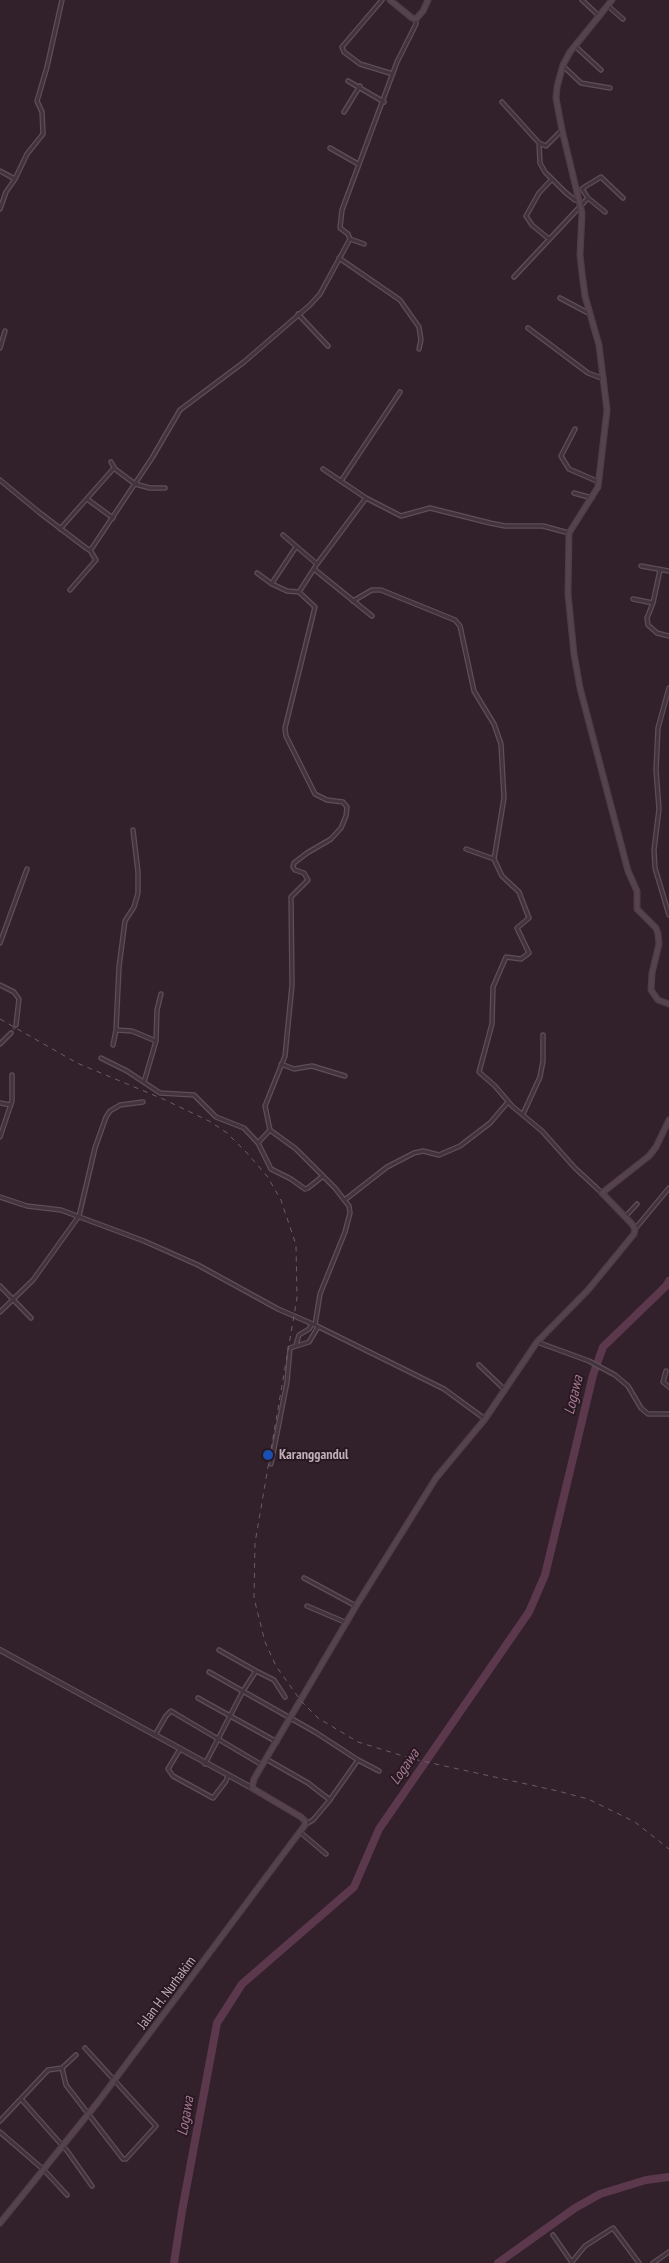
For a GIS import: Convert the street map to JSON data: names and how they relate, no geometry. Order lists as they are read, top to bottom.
{
  "streets": {
    "main road": ["Jalan H. Nurhakim"]
  },
  "water": ["Logawa"],
  "places": ["Karanggandul"]
}
